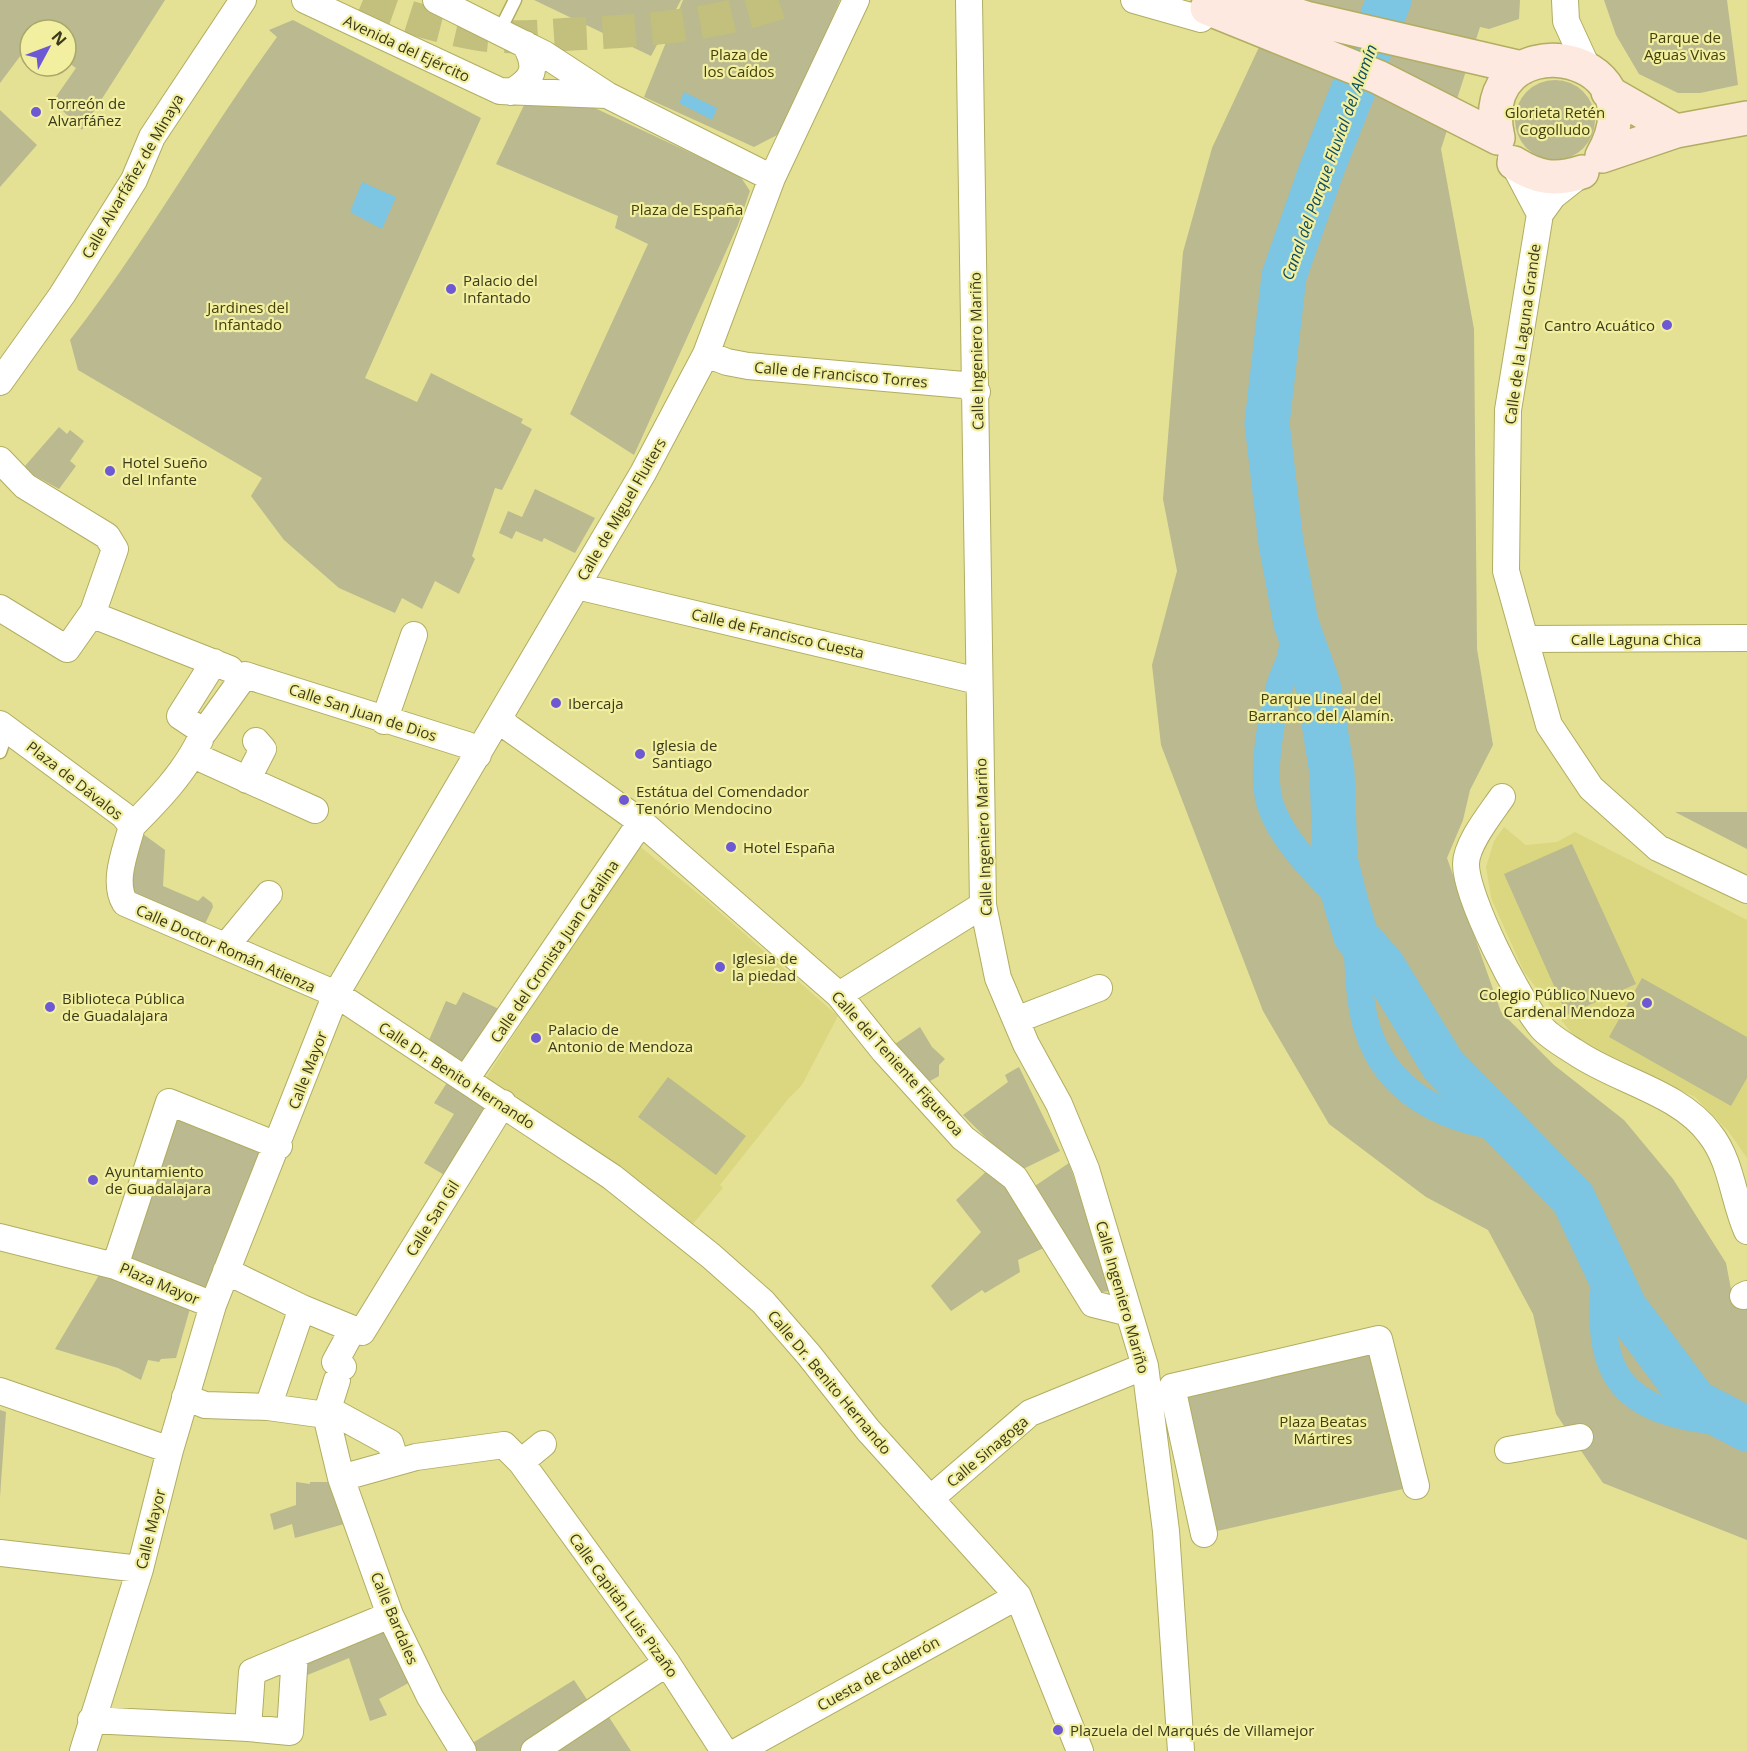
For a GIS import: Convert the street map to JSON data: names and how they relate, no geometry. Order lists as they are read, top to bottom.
{
  "streets": {
    "street": [
      "Avenida del Ejército",
      "Calle Alvarfáñez de Minaya",
      "Calle de la Laguna Grande",
      "Calle Ingeniero Mariño",
      "Calle de Francisco Torres",
      "Calle de Miguel Fluiters",
      "Calle de Francisco Cuesta",
      "Calle Laguna Chica",
      "Calle San Juan de Dios",
      "Plaza de Dávalos",
      "Calle Doctor Román Atienza",
      "Calle del Cronista Juan Catalina",
      "Calle del Teniente Figueroa",
      "Calle Mayor",
      "Calle Dr. Benito Hernando",
      "Calle San Gil",
      "Plaza Mayor",
      "Calle Sinagoga",
      "Calle Capitán Luis Pizaño",
      "Calle Bardales",
      "Cuesta de Calderón"
    ]
  },
  "crossings": [
    ["Avenida del Ejército", "Calle de Miguel Fluiters"],
    ["Calle de la Laguna Grande", "Calle Laguna Chica"],
    ["Calle Ingeniero Mariño", "Calle de Francisco Torres"],
    ["Calle Ingeniero Mariño", "Calle de Francisco Cuesta"],
    ["Calle Ingeniero Mariño", "Calle del Teniente Figueroa"],
    ["Calle Ingeniero Mariño", "Calle Sinagoga"],
    ["Calle de Francisco Torres", "Calle de Miguel Fluiters"],
    ["Calle de Miguel Fluiters", "Calle de Francisco Cuesta"],
    ["Calle de Miguel Fluiters", "Calle San Juan de Dios"],
    ["Calle de Miguel Fluiters", "Calle Doctor Román Atienza"],
    ["Calle de Miguel Fluiters", "Calle del Teniente Figueroa"],
    ["Calle de Miguel Fluiters", "Calle Mayor"],
    ["Calle de Miguel Fluiters", "Calle Dr. Benito Hernando"],
    ["Plaza de Dávalos", "Calle Doctor Román Atienza"],
    ["Calle Doctor Román Atienza", "Calle Mayor"],
    ["Calle Doctor Román Atienza", "Calle Dr. Benito Hernando"],
    ["Calle del Cronista Juan Catalina", "Calle del Teniente Figueroa"],
    ["Calle del Cronista Juan Catalina", "Calle Dr. Benito Hernando"],
    ["Calle Mayor", "Calle Dr. Benito Hernando"],
    ["Calle Mayor", "Plaza Mayor"],
    ["Calle Dr. Benito Hernando", "Calle San Gil"],
    ["Calle Dr. Benito Hernando", "Calle Sinagoga"],
    ["Calle Dr. Benito Hernando", "Cuesta de Calderón"]
  ],
  "water": ["Canal del Parque Fluvial del Alamín"],
  "parks": [
    "Parque de Aguas Vivas",
    "Plaza de los Caídos",
    "Glorieta Retén Cogolludo",
    "Plaza de España",
    "Jardines del Infantado",
    "Parque Lineal del Barranco del Alamín.",
    "Plaza Beatas Mártires"
  ],
  "places": [
    "Torreón de Alvarfáñez",
    "Palacio del Infantado",
    "Cantro Acuático",
    "Hotel Sueño del Infante",
    "Ibercaja",
    "Iglesia de Santiago",
    "Estátua del Comendador Tenório Mendocino",
    "Hotel España",
    "Iglesia de la piedad",
    "Colegio Público Nuevo Cardenal Mendoza",
    "Biblioteca Pública de Guadalajara",
    "Palacio de Antonio de Mendoza",
    "Ayuntamiento de Guadalajara",
    "Plazuela del Marqués de Villamejor"
  ],
  "north": "top right"
}
